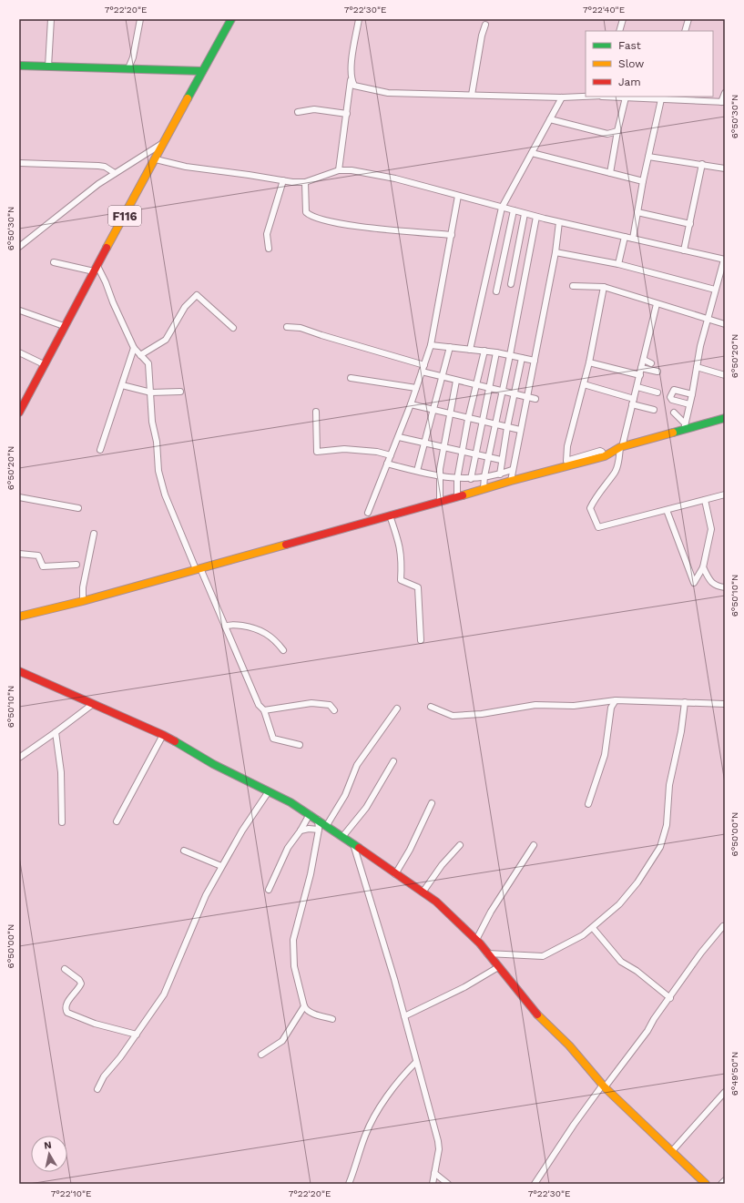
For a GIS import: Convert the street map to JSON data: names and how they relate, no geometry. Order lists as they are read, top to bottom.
{
  "streets": {
    "street": ["F116"]
  },
  "legend": ["Fast", "Slow", "Jam"],
  "north": "top",
  "coordinates": [
    "7°22'20\"E",
    "7°22'30\"E",
    "7°22'40\"E",
    "6°50'30\"N",
    "6°50'20\"N",
    "6°50'10\"N",
    "6°50'00\"N",
    "6°49'50\"N",
    "7°22'10\"E"
  ]
}
